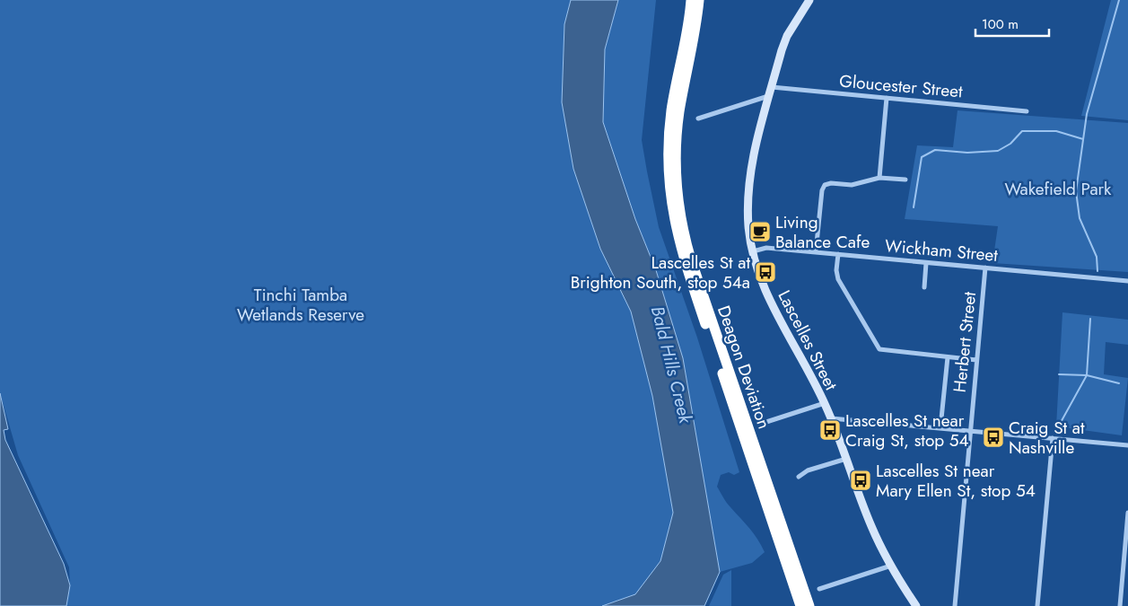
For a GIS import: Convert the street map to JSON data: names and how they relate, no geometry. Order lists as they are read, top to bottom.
{
  "streets": {
    "highway": ["Deagon Deviation"],
    "street": [
      "Gloucester Street",
      "Wickham Street",
      "Lascelles Street",
      "Herbert Street"
    ]
  },
  "crossings": [
    ["Gloucester Street", "Lascelles Street"],
    ["Wickham Street", "Lascelles Street"],
    ["Wickham Street", "Herbert Street"]
  ],
  "water": ["Bald Hills Creek"],
  "parks": ["Wakefield Park", "Tinchi Tamba Wetlands Reserve"],
  "places": {
    "cafe": ["Living Balance Cafe"],
    "bus stop": [
      "Lascelles St at Brighton South, stop 54a",
      "Lascelles St near Craig St, stop 54",
      "Craig St at Nashville",
      "Lascelles St near Mary Ellen St, stop 54"
    ]
  },
  "scale_bar": "100 m"
}
